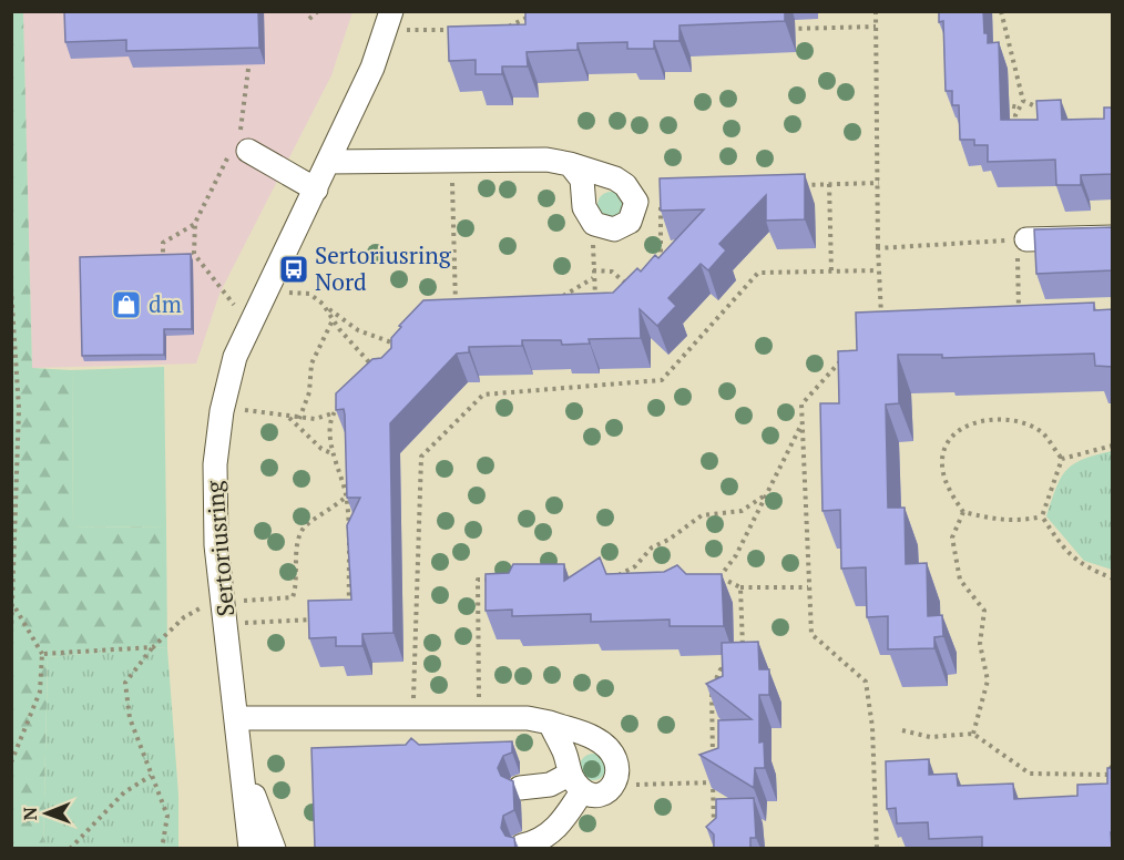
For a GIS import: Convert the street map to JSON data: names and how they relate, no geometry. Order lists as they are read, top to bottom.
{
  "streets": {
    "street": ["Sertoriusring"]
  },
  "places": {
    "bus stop": ["Sertoriusring Nord"],
    "shop": ["dm"]
  },
  "north": "left"
}
